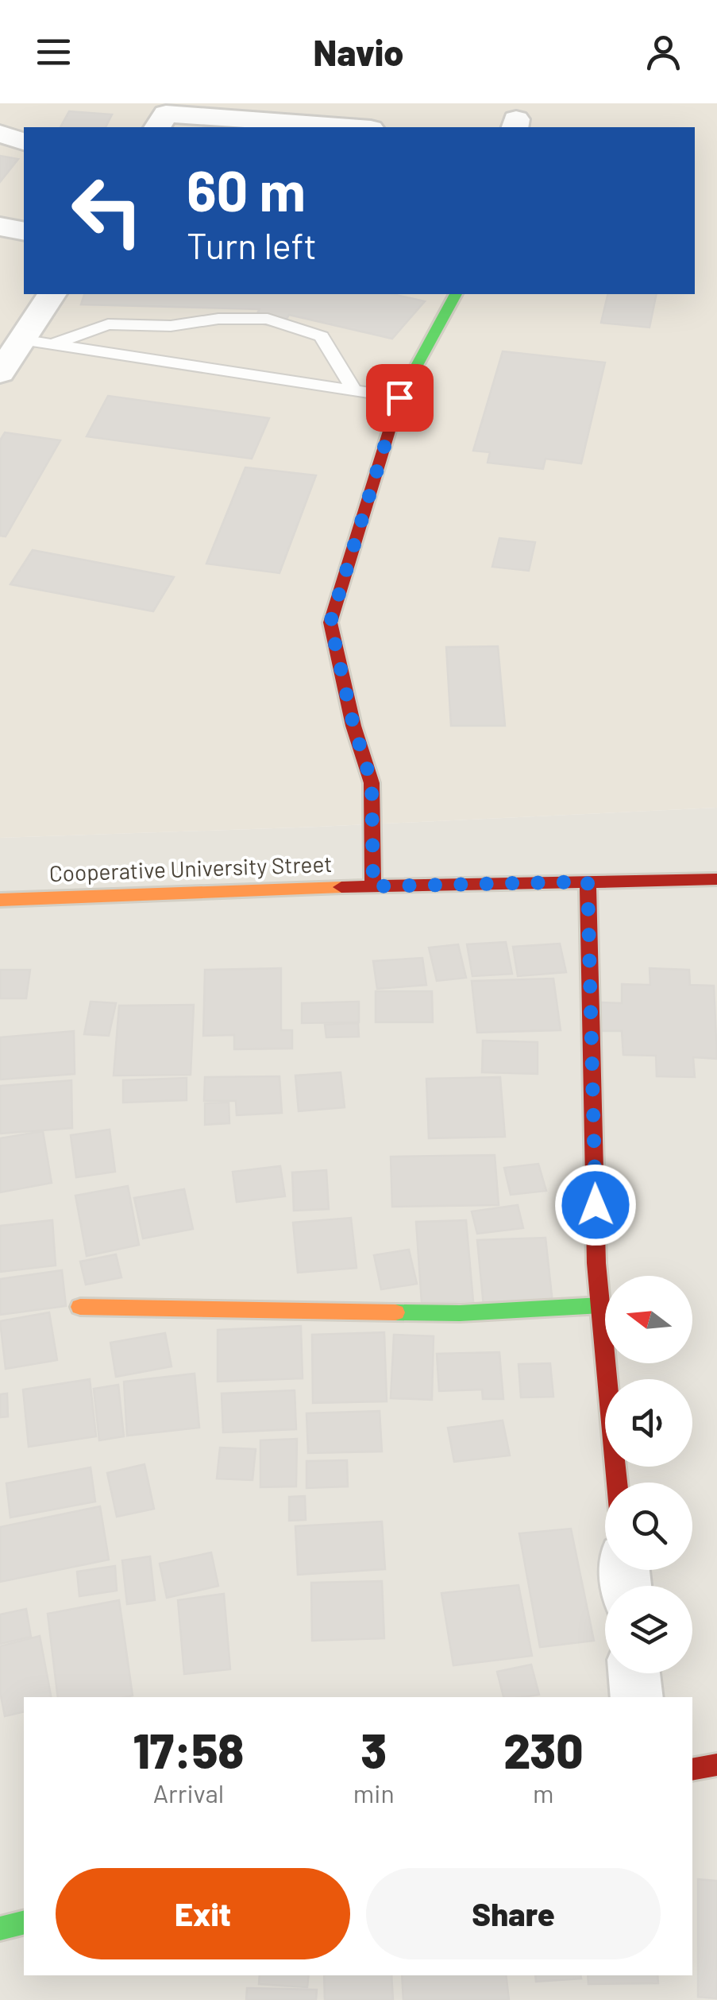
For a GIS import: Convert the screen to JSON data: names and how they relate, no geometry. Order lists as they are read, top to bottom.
{
  "streets": {
    "main road": ["Cooperative University Street"]
  },
  "north": "left",
  "page": {
    "header": "Navio",
    "turn": ["60 m", "Turn left"],
    "eta": [
      "17:58",
      "Arrival",
      "3",
      "min",
      "230",
      "m"
    ],
    "buttons": ["Exit", "Share"]
  }
}
